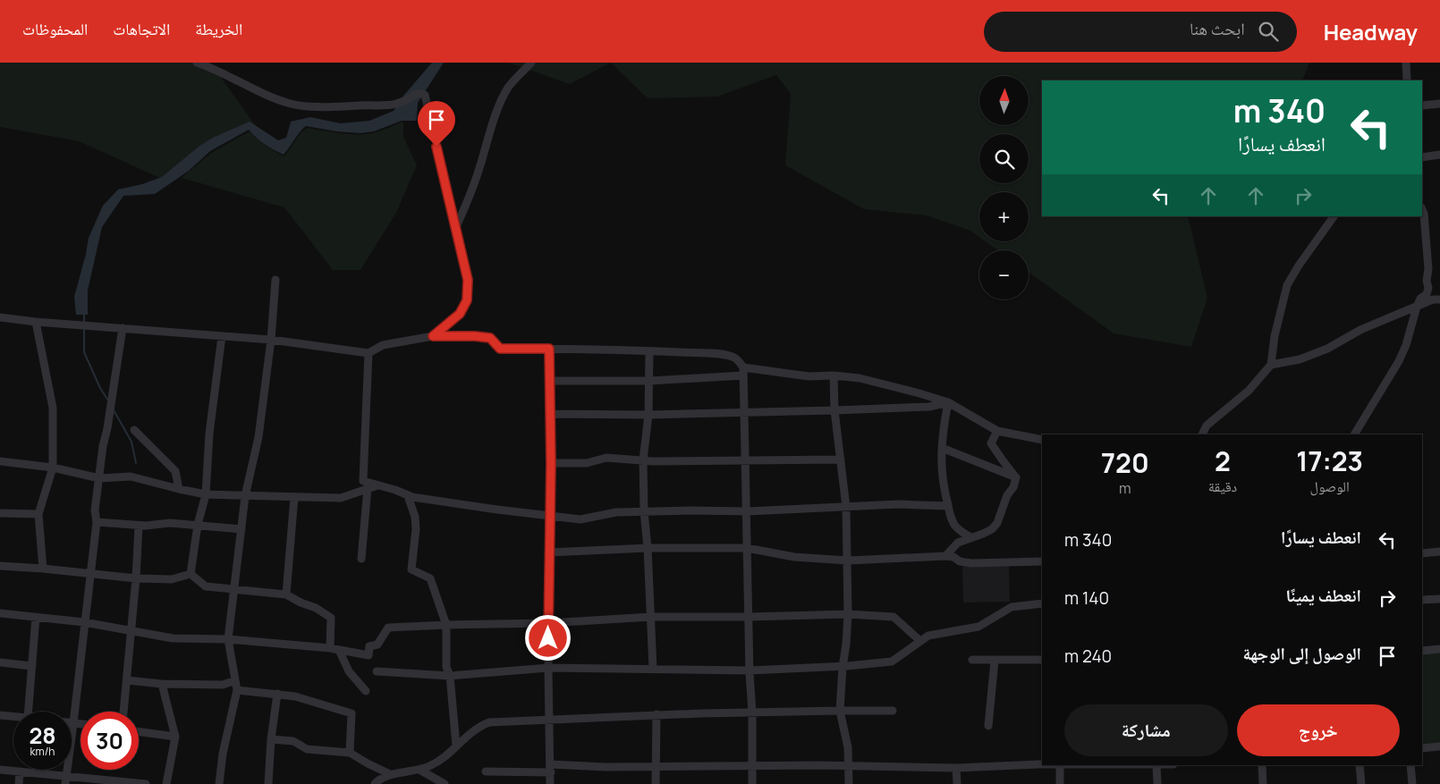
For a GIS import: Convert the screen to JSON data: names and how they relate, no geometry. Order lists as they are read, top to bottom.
{
  "north": "top",
  "page": {
    "header": "Headway",
    "search": "ابحث هنا",
    "nav": ["الخريطة", "الاتجاهات", "المحفوظات"],
    "map_buttons": ["+", "−"],
    "turn": ["340 m", "انعطف يسارًا"],
    "eta": [
      "17:23",
      "الوصول",
      "2",
      "دقيقة",
      "720",
      "m"
    ],
    "list": [
      {
        "name": "انعطف يسارًا",
        "value": "340 m"
      },
      {
        "name": "انعطف يمينًا",
        "value": "140 m"
      },
      {
        "name": "الوصول إلى الوجهة",
        "value": "240 m"
      }
    ],
    "buttons": ["خروج", "مشاركة"],
    "speed": "28 km/h",
    "limit": "30"
  }
}
